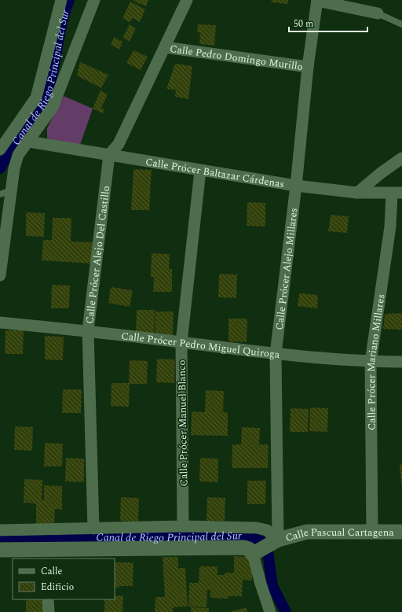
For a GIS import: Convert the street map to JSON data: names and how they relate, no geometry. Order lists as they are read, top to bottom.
{
  "streets": {
    "street": [
      "Calle Pedro Domingo Murillo",
      "Calle Prócer Baltazar Cárdenas",
      "Calle Prócer Alejo Del Castillo",
      "Calle Prócer Alejo Millares",
      "Calle Prócer Pedro Miguel Quiroga",
      "Calle Prócer Mariano Millares",
      "Calle Prócer Manuel Blanco",
      "Calle Pascual Cartagena"
    ]
  },
  "crossings": [
    ["Calle Pedro Domingo Murillo", "Calle Prócer Alejo Millares"],
    ["Calle Prócer Baltazar Cárdenas", "Calle Prócer Alejo Del Castillo"],
    ["Calle Prócer Baltazar Cárdenas", "Calle Prócer Alejo Millares"],
    ["Calle Prócer Baltazar Cárdenas", "Calle Prócer Mariano Millares"],
    ["Calle Prócer Baltazar Cárdenas", "Calle Prócer Manuel Blanco"],
    ["Calle Prócer Alejo Del Castillo", "Calle Prócer Pedro Miguel Quiroga"],
    ["Calle Prócer Alejo Millares", "Calle Prócer Pedro Miguel Quiroga"],
    ["Calle Prócer Alejo Millares", "Calle Pascual Cartagena"],
    ["Calle Prócer Pedro Miguel Quiroga", "Calle Prócer Mariano Millares"],
    ["Calle Prócer Pedro Miguel Quiroga", "Calle Prócer Manuel Blanco"],
    ["Calle Prócer Mariano Millares", "Calle Pascual Cartagena"]
  ],
  "water": ["Canal de Riego Principal del Sur"],
  "legend": ["Calle", "Edificio"],
  "scale_bar": "50 m"
}
